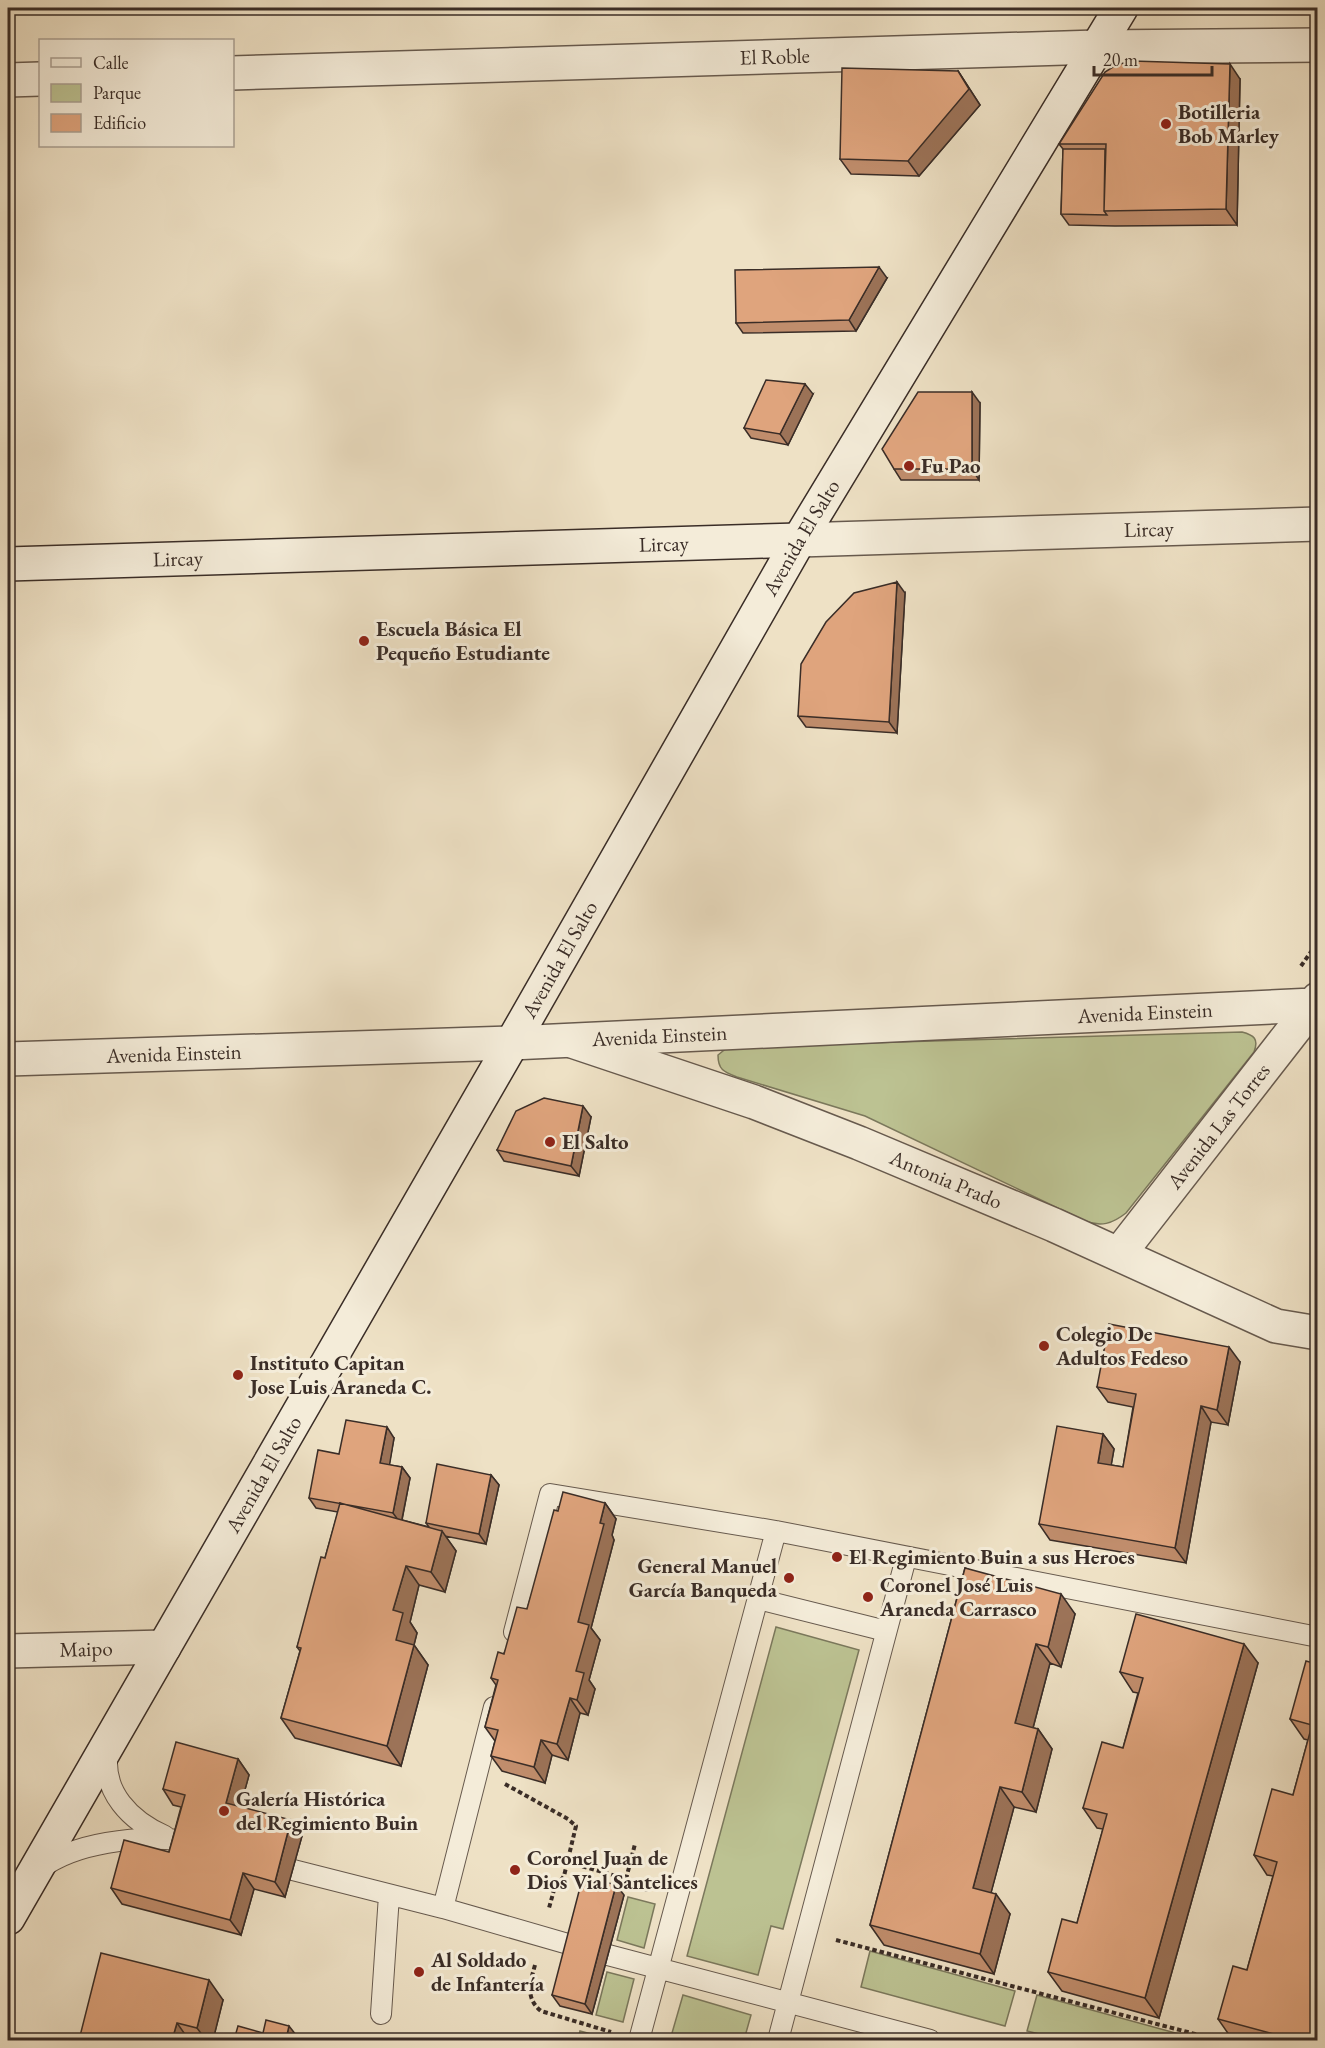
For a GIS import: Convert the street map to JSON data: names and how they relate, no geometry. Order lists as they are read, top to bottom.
{
  "streets": {
    "street": [
      "El Roble",
      "Lircay",
      "Avenida El Salto",
      "Avenida Einstein",
      "Avenida Las Torres",
      "Antonia Prado",
      "Maipo"
    ]
  },
  "crossings": [
    ["El Roble", "Avenida El Salto"],
    ["Lircay", "Avenida El Salto"],
    ["Avenida El Salto", "Avenida Einstein"],
    ["Avenida El Salto", "Maipo"],
    ["Avenida Einstein", "Avenida Las Torres"],
    ["Avenida Einstein", "Antonia Prado"],
    ["Avenida Las Torres", "Antonia Prado"]
  ],
  "places": [
    "Botilleria Bob Marley",
    "Fu Pao",
    "Escuela Básica El Pequeño Estudiante",
    "El Salto",
    "Colegio De Adultos Fedeso",
    "Instituto Capitan Jose Luis Araneda C.",
    "El Regimiento Buin a sus Heroes",
    "General Manuel García Banqueda",
    "Coronel José Luis Araneda Carrasco",
    "Galería Histórica del Regimiento Buin",
    "Coronel Juan de Dios Vial Santelices",
    "Al Soldado de Infantería"
  ],
  "legend": ["Calle", "Parque", "Edificio"],
  "scale_bar": "20 m"
}
